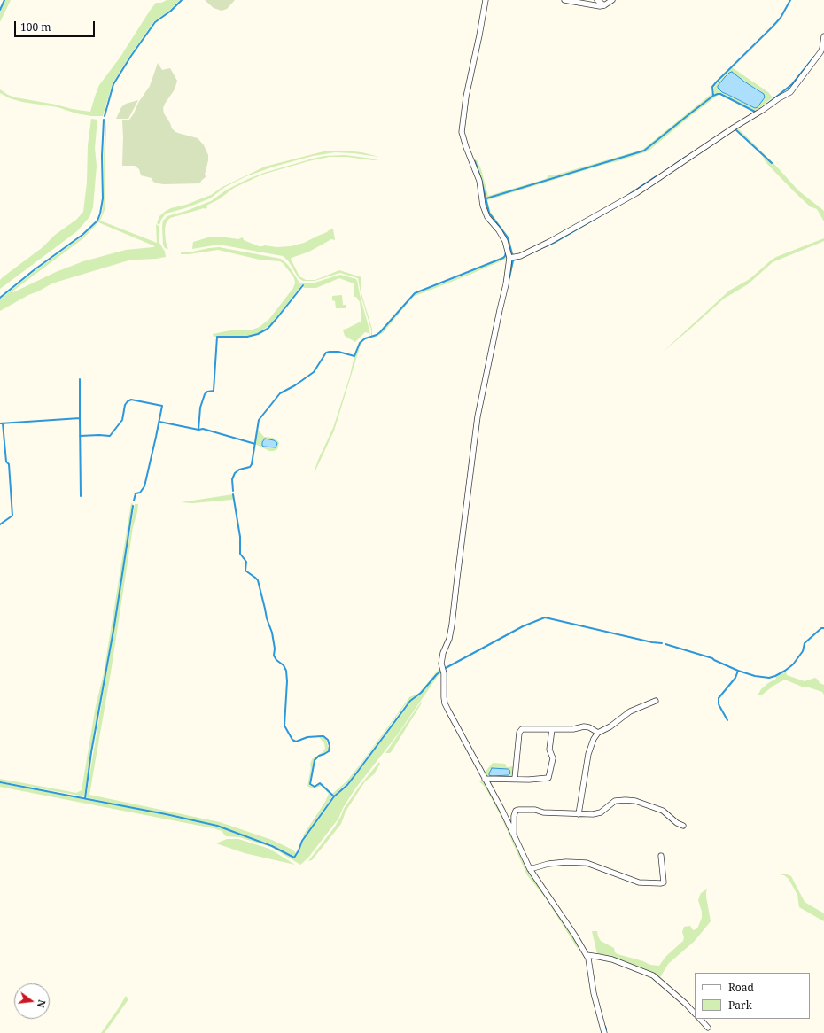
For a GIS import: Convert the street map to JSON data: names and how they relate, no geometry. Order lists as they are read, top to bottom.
{
  "legend": ["Road", "Park"],
  "scale_bar": "100 m",
  "north": "right"
}
